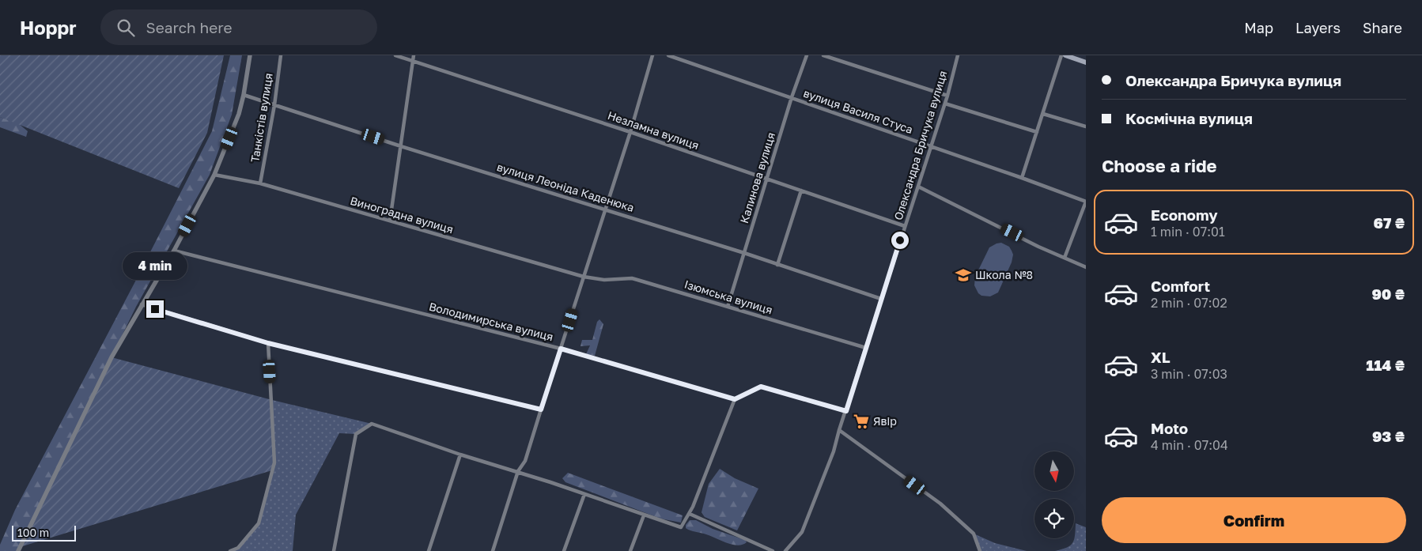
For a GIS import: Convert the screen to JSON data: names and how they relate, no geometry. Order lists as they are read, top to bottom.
{
  "streets": {
    "street": [
      "вулиця Василя Стуса",
      "Танкістів вулиця",
      "Незламна вулиця",
      "Олександра Бричука вулиця",
      "Калинова вулиця",
      "вулиця Леоніда Каденюка",
      "Виноградна вулиця",
      "Ізюмська вулиця",
      "Володимирська вулиця"
    ]
  },
  "crossings": [
    ["вулиця Василя Стуса", "Олександра Бричука вулиця"],
    ["вулиця Василя Стуса", "Калинова вулиця"],
    ["Танкістів вулиця", "вулиця Леоніда Каденюка"],
    ["Танкістів вулиця", "Виноградна вулиця"],
    ["Незламна вулиця", "Олександра Бричука вулиця"],
    ["Незламна вулиця", "Калинова вулиця"],
    ["Олександра Бричука вулиця", "вулиця Леоніда Каденюка"],
    ["Олександра Бричука вулиця", "Ізюмська вулиця"],
    ["Калинова вулиця", "вулиця Леоніда Каденюка"],
    ["Калинова вулиця", "Ізюмська вулиця"],
    ["Виноградна вулиця", "Ізюмська вулиця"]
  ],
  "places": {
    "school or university": ["Школа №8"],
    "supermarket": ["Явiр"]
  },
  "scale_bar": "100 m",
  "north": "bottom",
  "page": {
    "header": "Hoppr",
    "search": "Search here",
    "nav": ["Map", "Layers", "Share"],
    "banner": ["Олександра Бричука вулиця", "Космічна вулиця"],
    "heading": "Choose a ride",
    "list": [
      {
        "name": "Economy",
        "note": "1 min · 07:01",
        "value": "67 ₴"
      },
      {
        "name": "Comfort",
        "note": "2 min · 07:02",
        "value": "90 ₴"
      },
      {
        "name": "XL",
        "note": "3 min · 07:03",
        "value": "114 ₴"
      },
      {
        "name": "Moto",
        "note": "4 min · 07:04",
        "value": "93 ₴"
      }
    ],
    "bubble": "4 min",
    "buttons": "Confirm",
    "scale": "100 m"
  }
}
